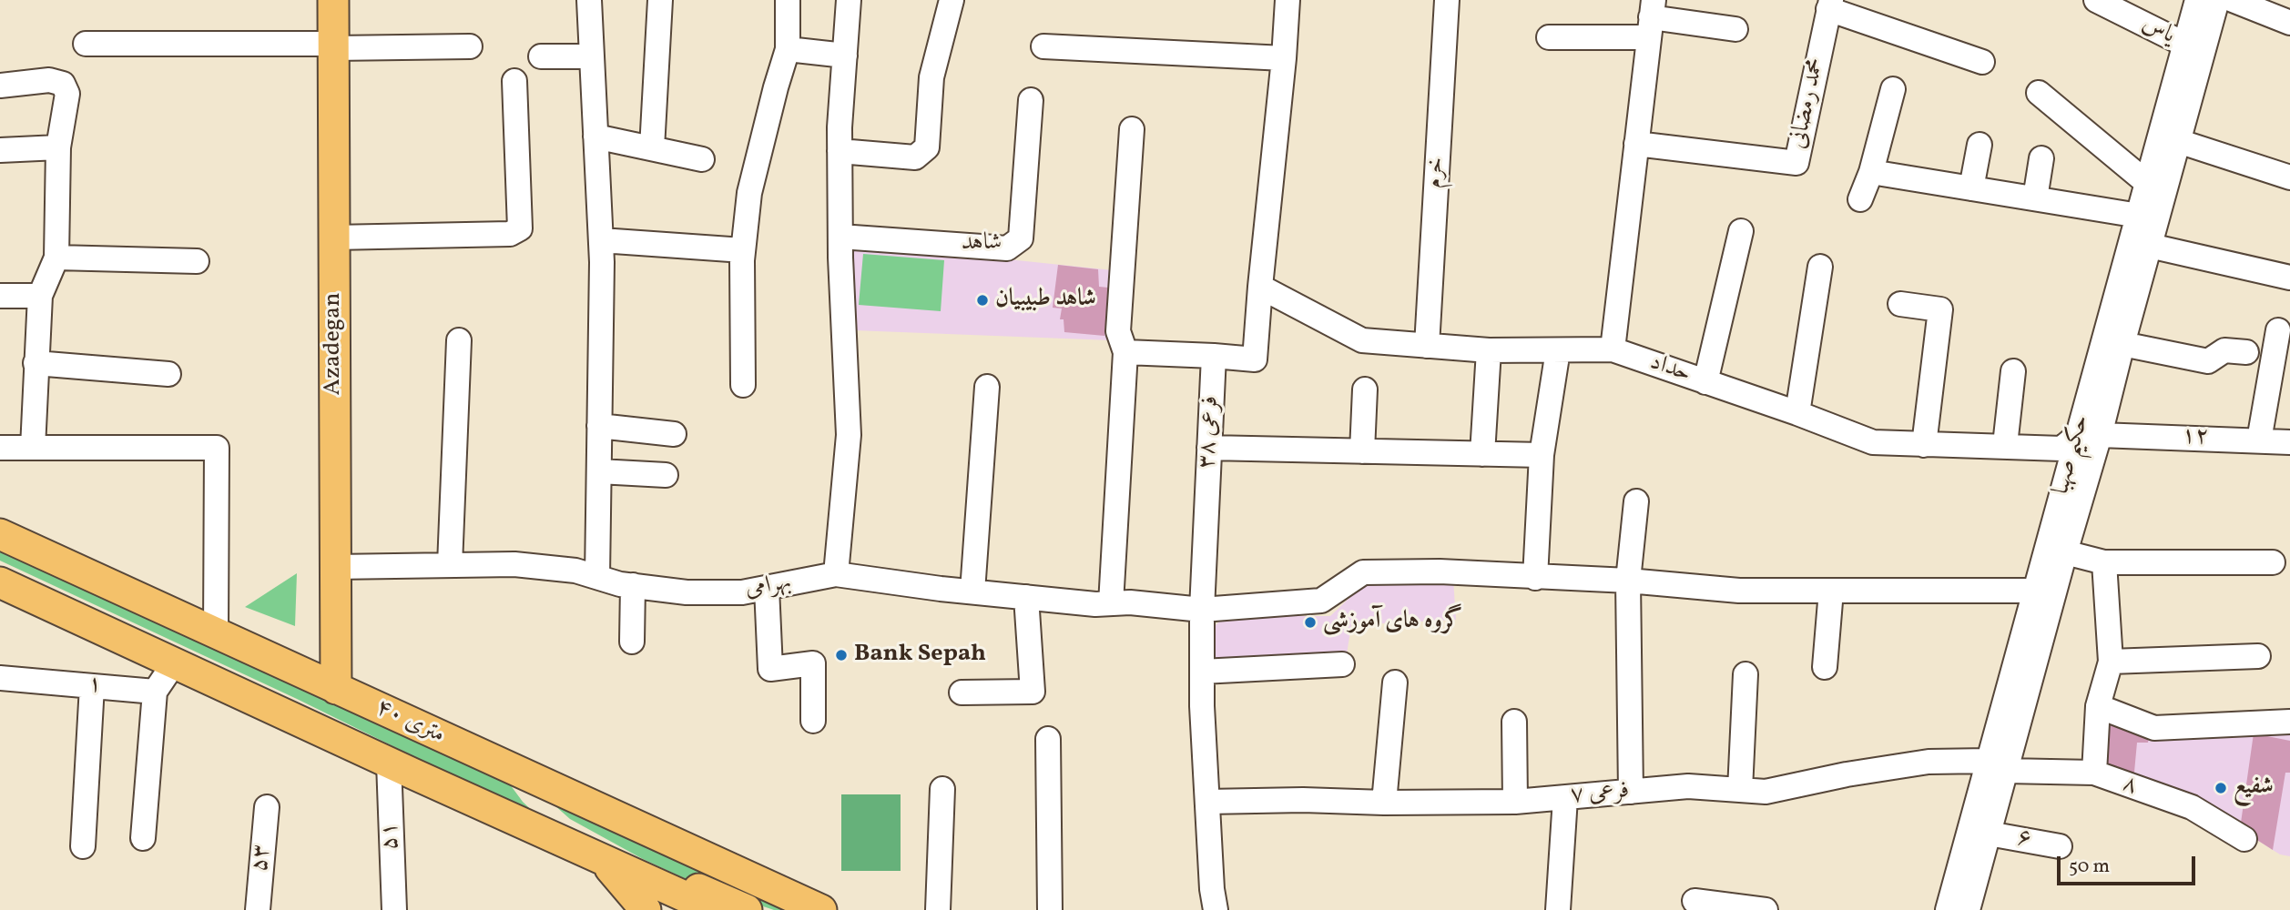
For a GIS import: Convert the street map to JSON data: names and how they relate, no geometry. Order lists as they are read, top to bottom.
{
  "streets": {
    "main road": ["Azadegan", "۴۰ متری"],
    "street": [
      "یاس",
      "محمد رمضانی",
      "خرم",
      "شاهد",
      "حداد",
      "فرعی ۳۸",
      "۱۲",
      "حکیم صهبا",
      "بهرامی",
      "۱",
      "۸",
      "فرعی ۷",
      "۵۱",
      "۶",
      "۵۳"
    ]
  },
  "crossings": [
    ["یاس", "حکیم صهبا"],
    ["خرم", "حداد"],
    ["Azadegan", "بهرامی"],
    ["Azadegan", "۴۰ متری"],
    ["حداد", "۱۲"],
    ["حداد", "حکیم صهبا"],
    ["فرعی ۳۸", "بهرامی"],
    ["فرعی ۳۸", "فرعی ۷"],
    ["۱۲", "حکیم صهبا"],
    ["حکیم صهبا", "بهرامی"],
    ["حکیم صهبا", "۸"],
    ["حکیم صهبا", "فرعی ۷"],
    ["حکیم صهبا", "۶"],
    ["۴۰ متری", "۵۱"],
    ["۸", "فرعی ۷"]
  ],
  "places": [
    "شاهد طبیبیان",
    "گروه های آموزشی",
    "Bank Sepah",
    "شفیع"
  ],
  "scale_bar": "50 m"
}
